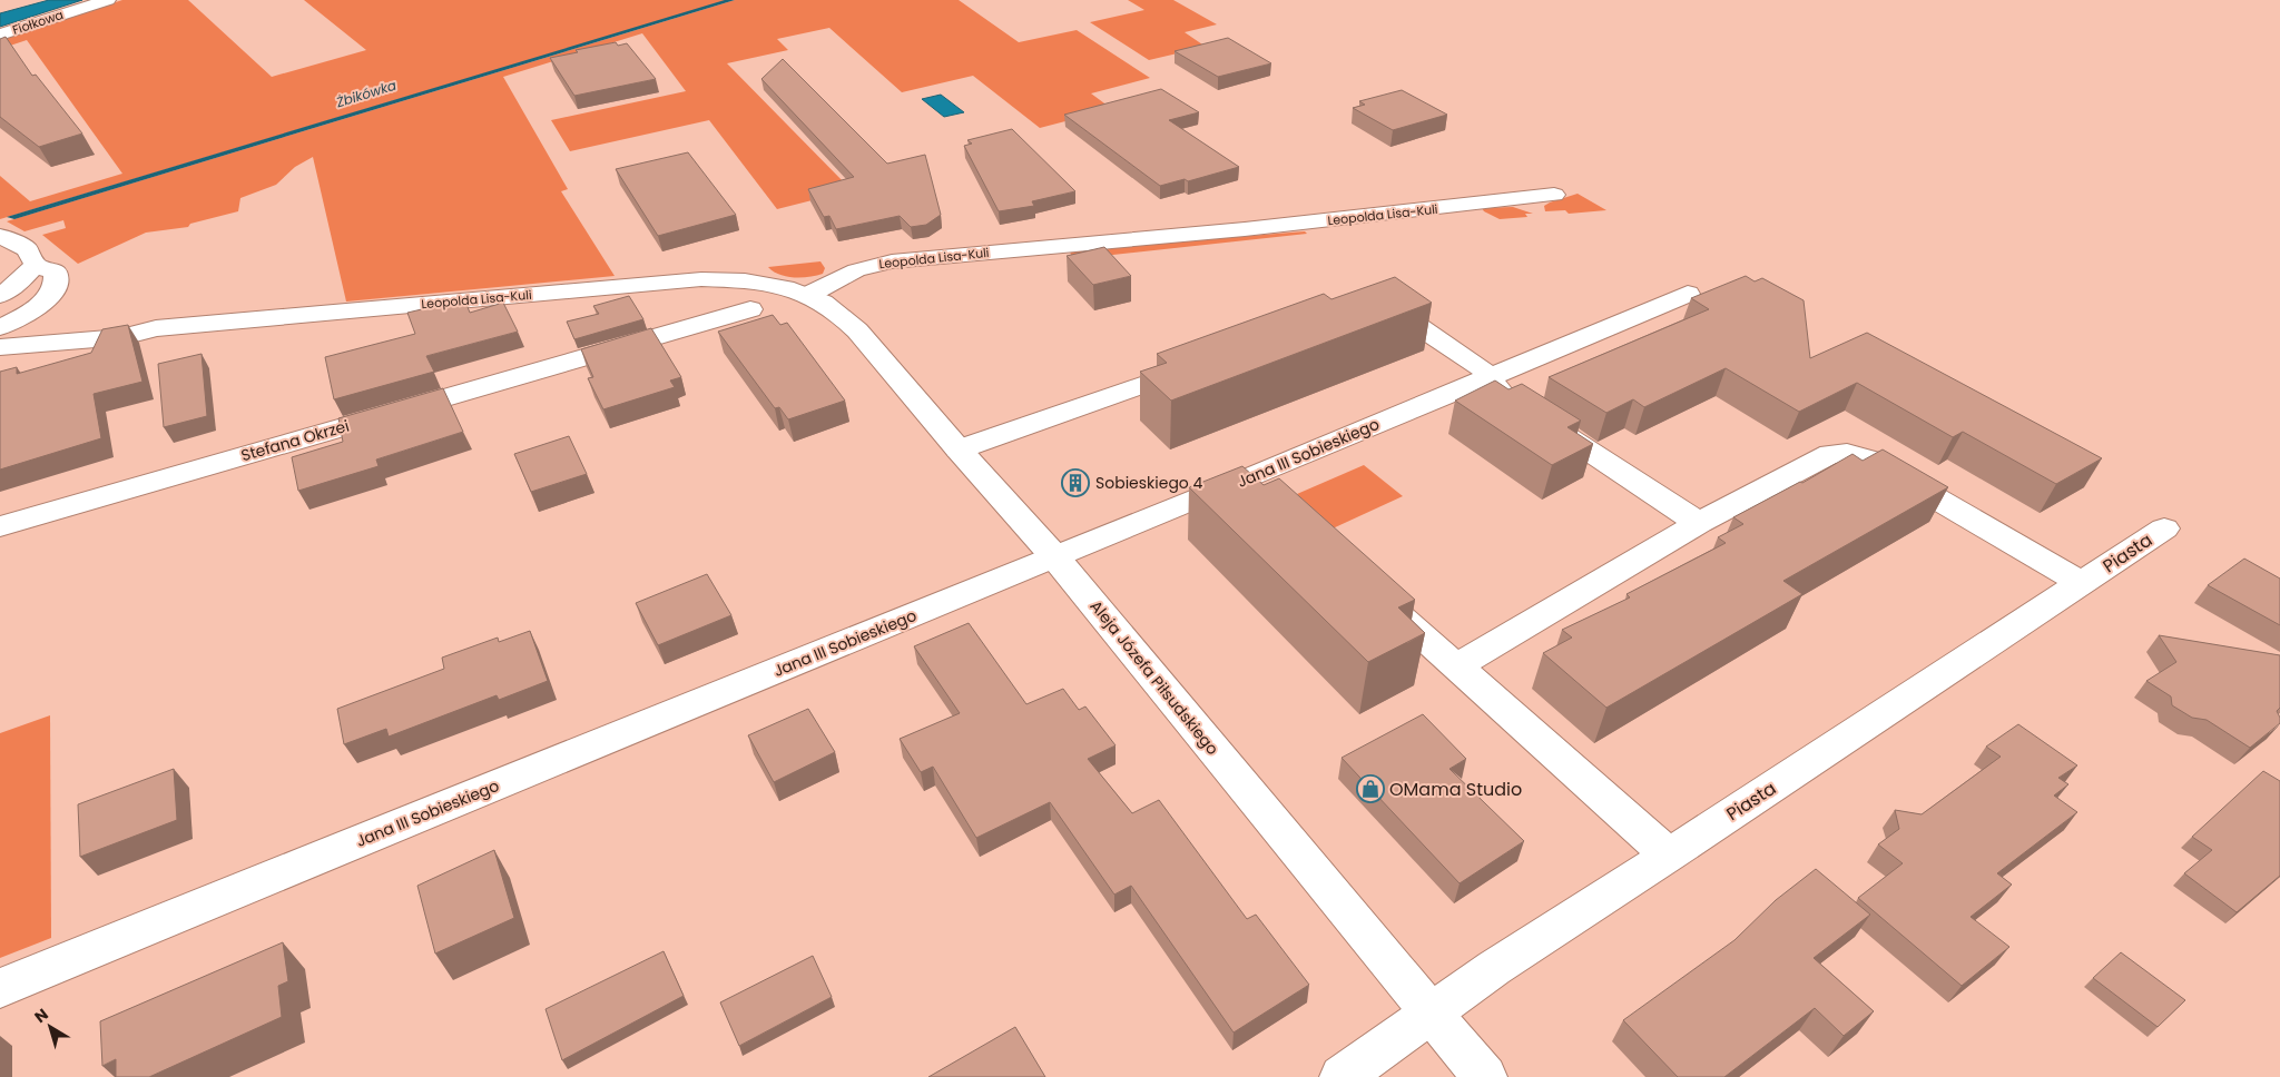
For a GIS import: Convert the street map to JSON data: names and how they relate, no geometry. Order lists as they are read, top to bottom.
{
  "streets": {
    "street": [
      "Fiołkowa",
      "Leopolda Lisa-Kuli",
      "Stefana Okrzei",
      "Jana III Sobieskiego",
      "Piasta",
      "Aleja Józefa Piłsudskiego"
    ]
  },
  "crossings": [
    ["Leopolda Lisa-Kuli", "Aleja Józefa Piłsudskiego"],
    ["Jana III Sobieskiego", "Aleja Józefa Piłsudskiego"],
    ["Piasta", "Aleja Józefa Piłsudskiego"]
  ],
  "water": ["Żbikówka"],
  "places": {
    "building": ["Sobieskiego 4"],
    "shop": ["OMama Studio"]
  },
  "north": "top left"
}
